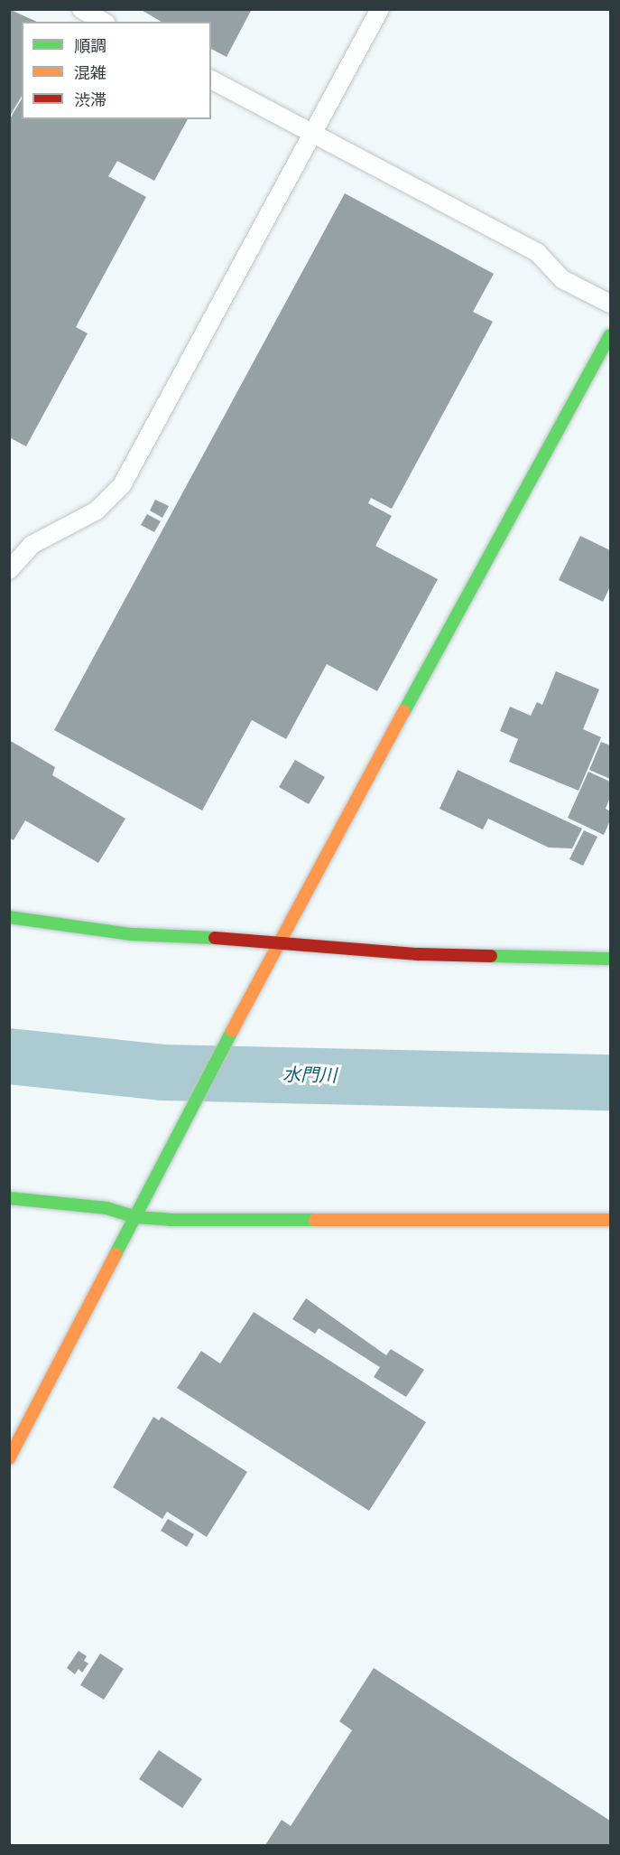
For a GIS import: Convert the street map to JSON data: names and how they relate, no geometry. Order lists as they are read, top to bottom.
{
  "water": ["水門川"],
  "legend": ["順調", "混雑", "渋滞"]
}
